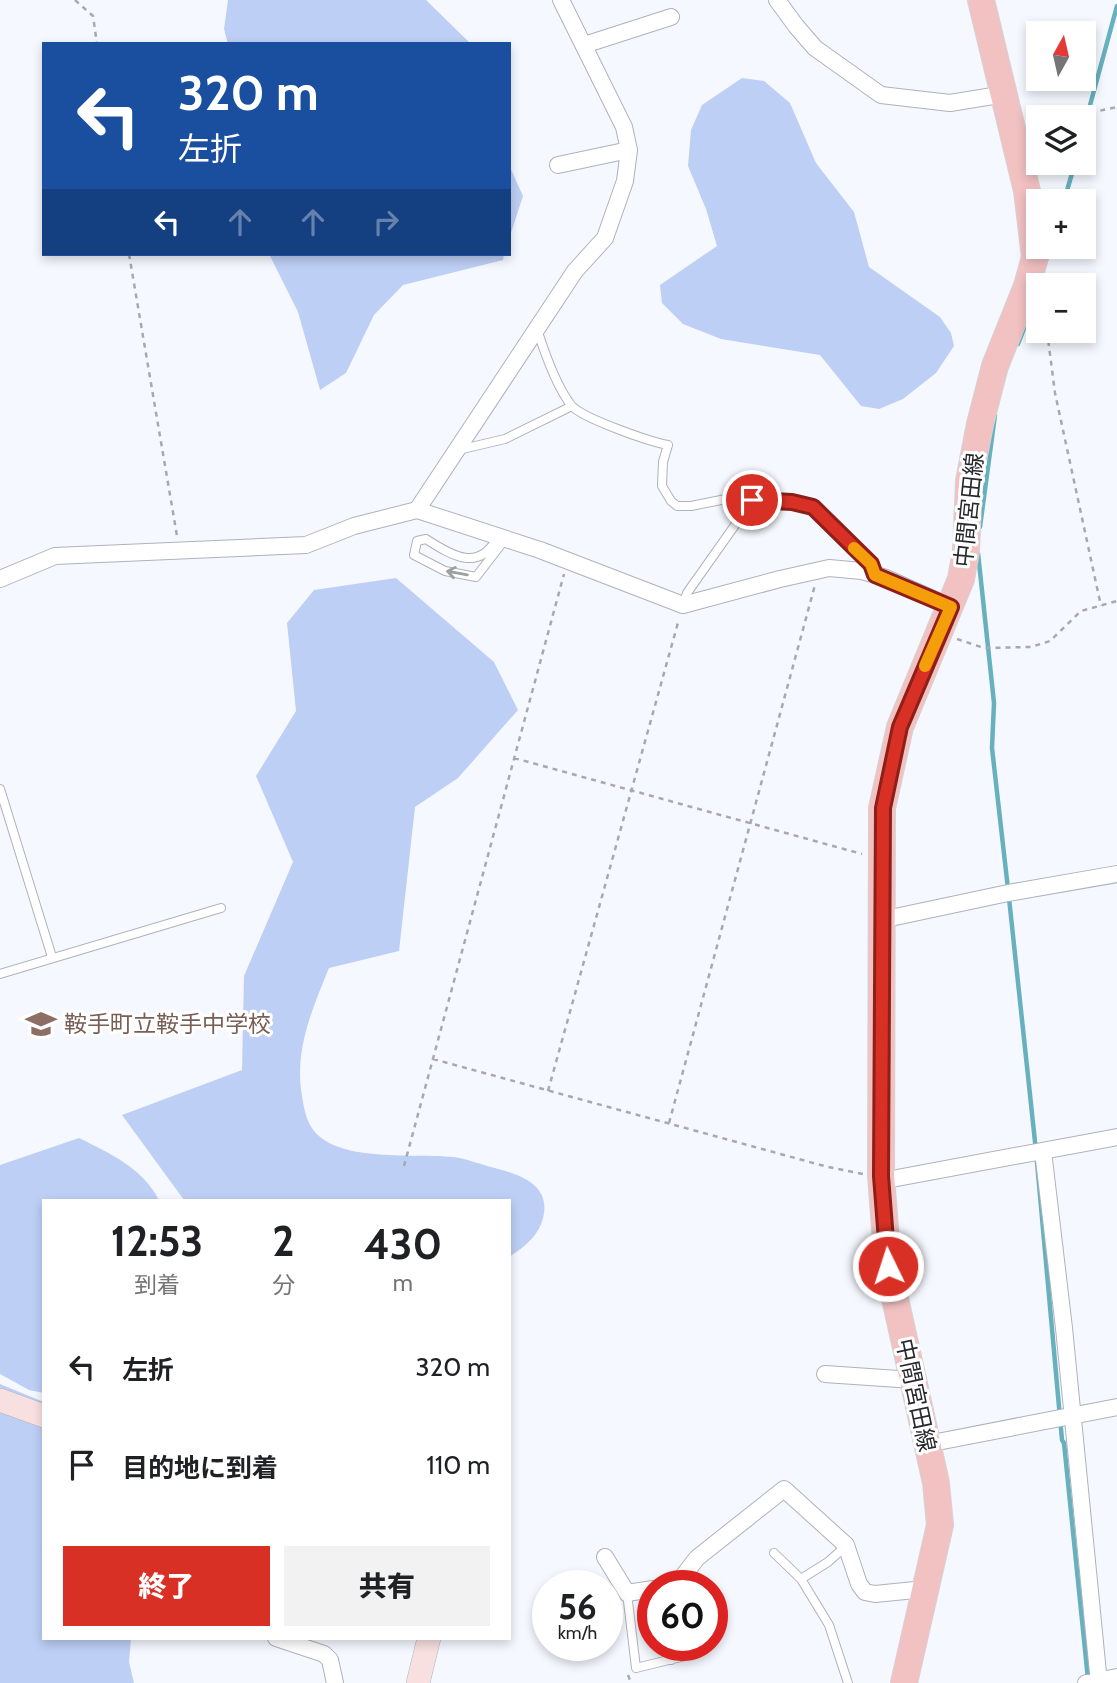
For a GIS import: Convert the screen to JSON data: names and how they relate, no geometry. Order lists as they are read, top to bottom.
{
  "streets": {
    "main road": ["中間宮田線"]
  },
  "places": {
    "school or university": ["鞍手町立鞍手中学校"]
  },
  "north": "top",
  "page": {
    "map_buttons": ["+", "−"],
    "turn": ["320 m", "左折"],
    "eta": [
      "12:53",
      "到着",
      "2",
      "分",
      "430",
      "m"
    ],
    "list": [
      {
        "name": "左折",
        "value": "320 m"
      },
      {
        "name": "目的地に到着",
        "value": "110 m"
      }
    ],
    "buttons": ["終了", "共有"],
    "speed": "56 km/h",
    "limit": "60"
  }
}
